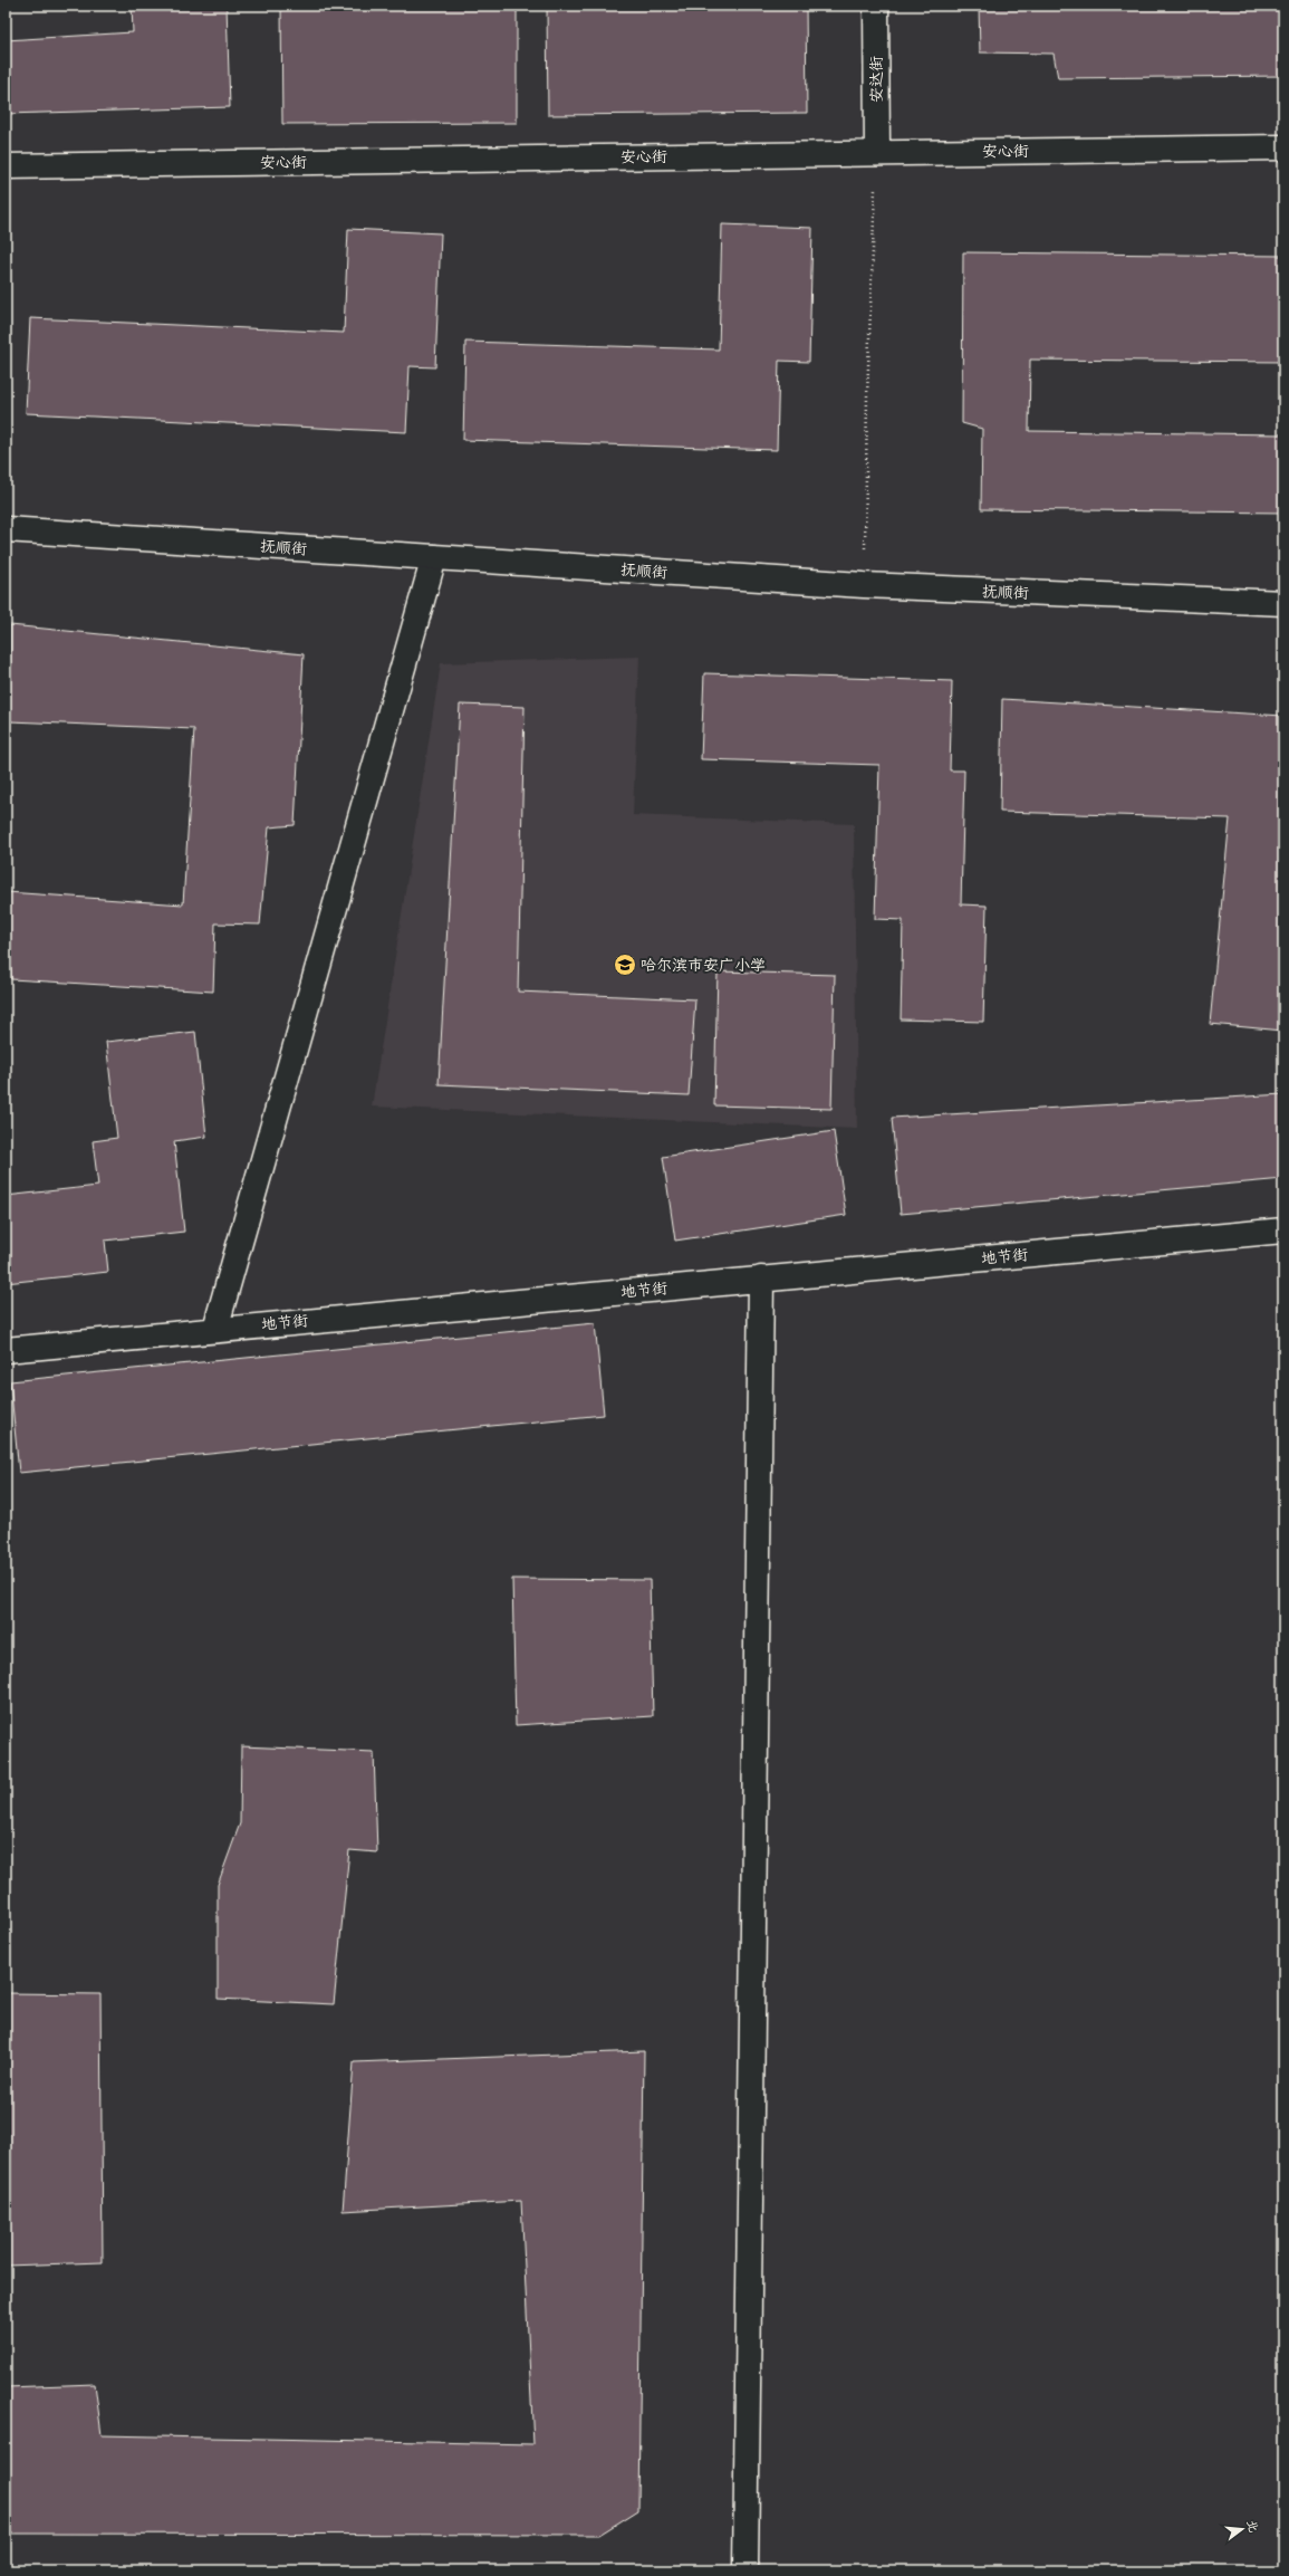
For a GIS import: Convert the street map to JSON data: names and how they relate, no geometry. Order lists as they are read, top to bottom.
{
  "streets": {
    "street": [
      "安达街",
      "安心街",
      "抚顺街",
      "地节街"
    ]
  },
  "crossings": [
    ["安达街", "安心街"]
  ],
  "places": {
    "school or university": ["哈尔滨市安广小学"]
  },
  "north": "right"
}
